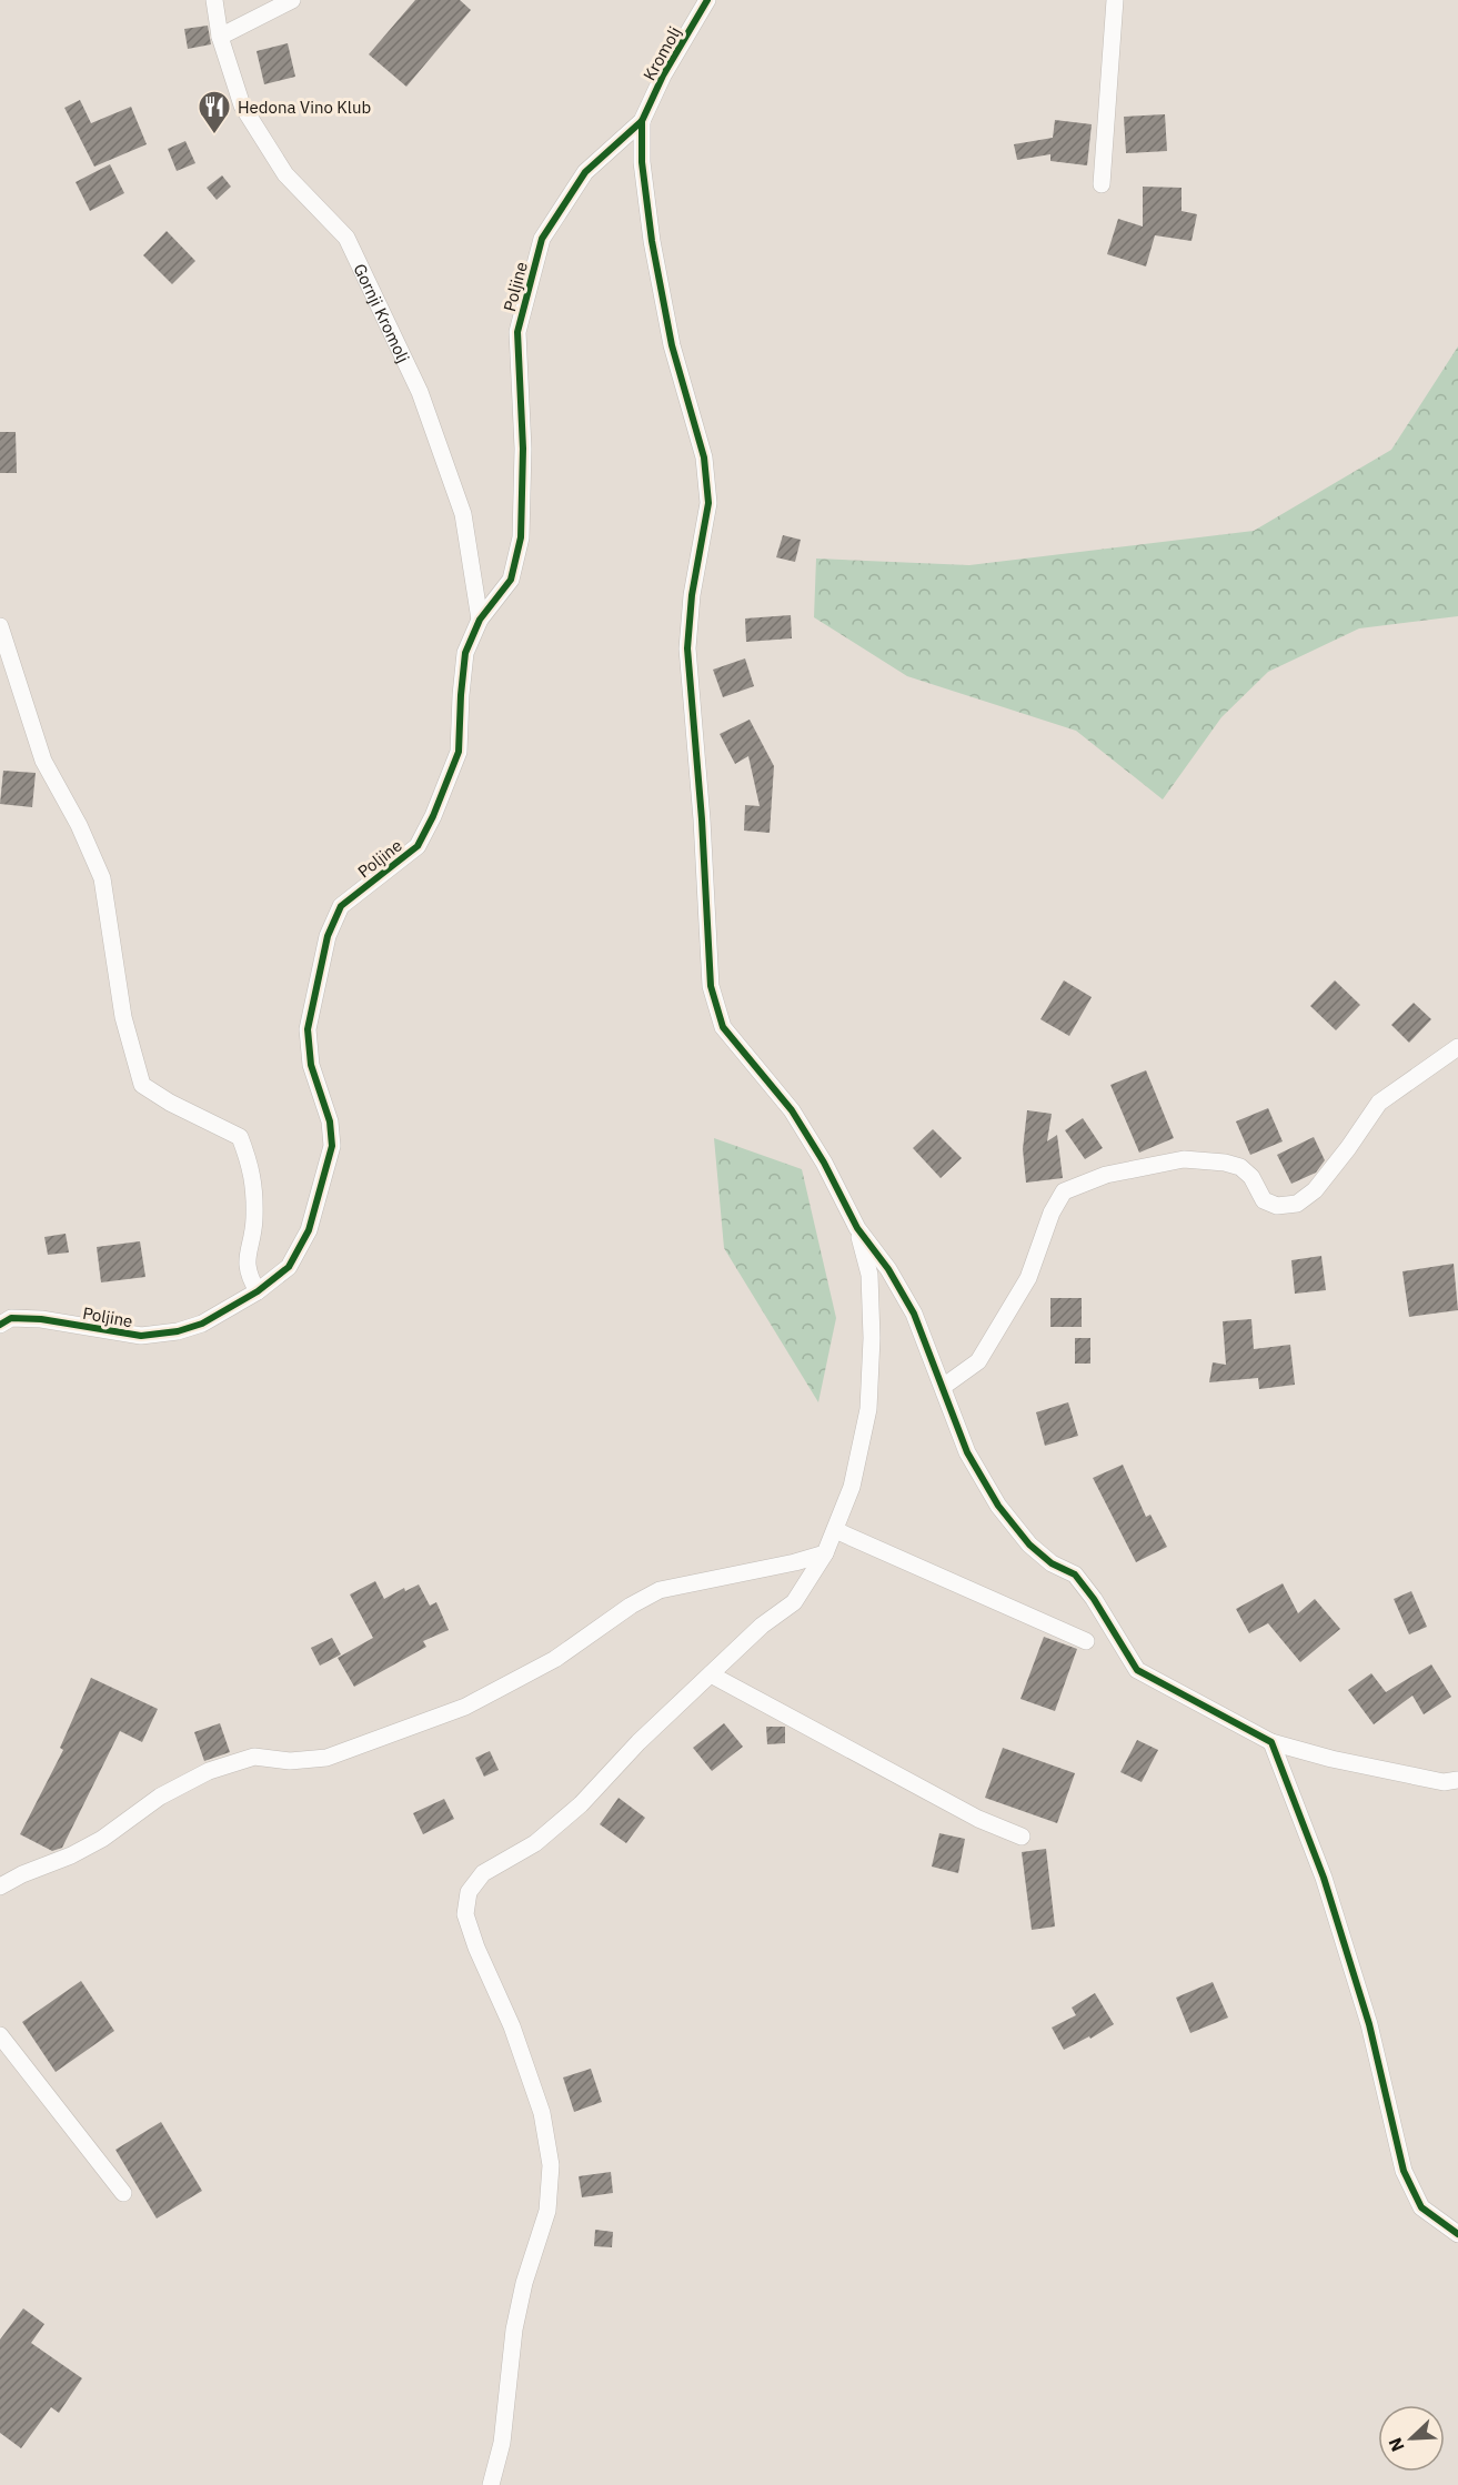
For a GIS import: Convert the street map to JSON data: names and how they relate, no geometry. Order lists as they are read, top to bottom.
{
  "streets": {
    "street": ["Kromolj", "Poljine", "Gornji Kromolj"]
  },
  "crossings": [
    ["Kromolj", "Poljine"],
    ["Poljine", "Gornji Kromolj"]
  ],
  "places": {
    "restaurant": ["Hedona Vino Klub"]
  },
  "north": "bottom left"
}
